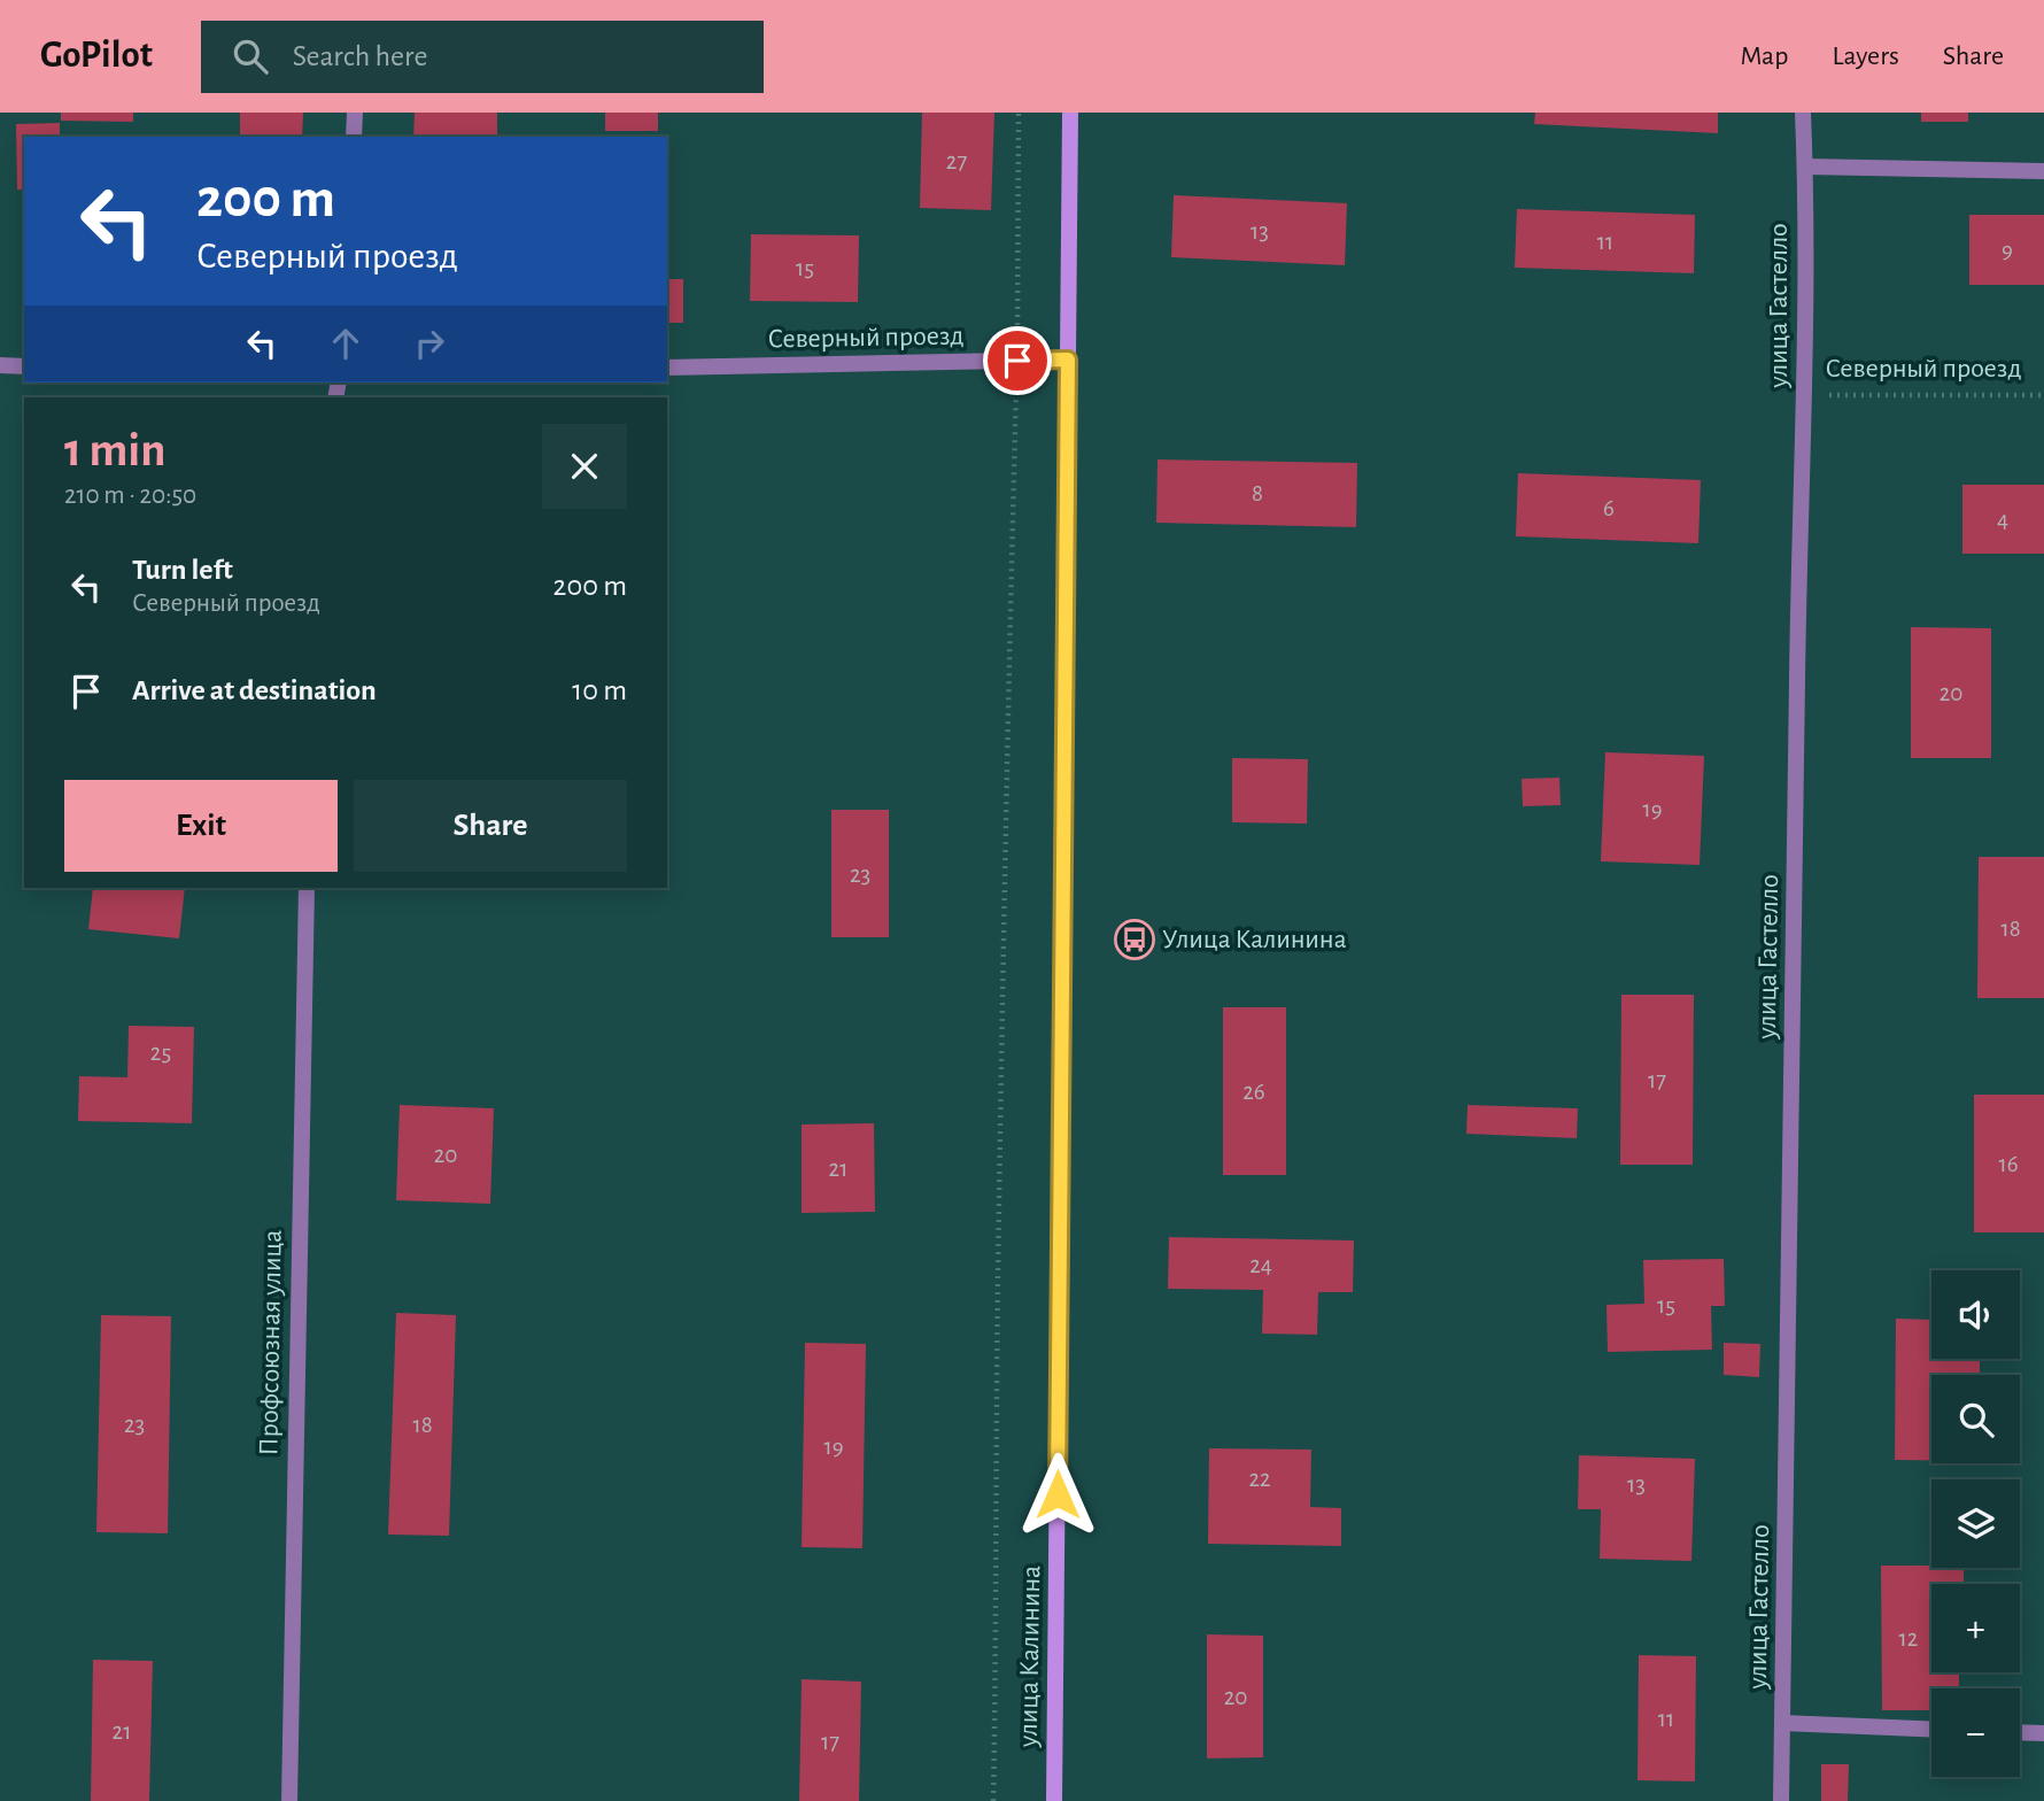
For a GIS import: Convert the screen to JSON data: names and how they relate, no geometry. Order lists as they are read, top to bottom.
{
  "streets": {
    "main road": ["улица Калинина"],
    "street": ["улица Гастелло", "Северный проезд", "Профсоюзная улица"]
  },
  "crossings": [
    ["улица Гастелло", "Северный проезд"],
    ["Северный проезд", "улица Калинина"]
  ],
  "places": {
    "bus stop": ["Улица Калинина"]
  },
  "house_numbers": [
    "27",
    "13",
    "11",
    "9",
    "15",
    "8",
    "6",
    "4",
    "20",
    "19",
    "23",
    "18",
    "25",
    "17",
    "26",
    "20",
    "16",
    "21",
    "24",
    "15",
    "23",
    "18",
    "19",
    "22",
    "13",
    "12",
    "20",
    "11",
    "21",
    "17"
  ],
  "page": {
    "header": "GoPilot",
    "search": "Search here",
    "nav": ["Map", "Layers", "Share"],
    "turn": ["200 m", "Северный проезд"],
    "heading": ["1 min", "210 m · 20:50"],
    "list": [
      {
        "name": "Turn left",
        "note": "Северный проезд",
        "value": "200 m"
      },
      {
        "name": "Arrive at destination",
        "value": "10 m"
      }
    ],
    "buttons": ["Exit", "Share"],
    "map_buttons": ["+", "−"]
  }
}
